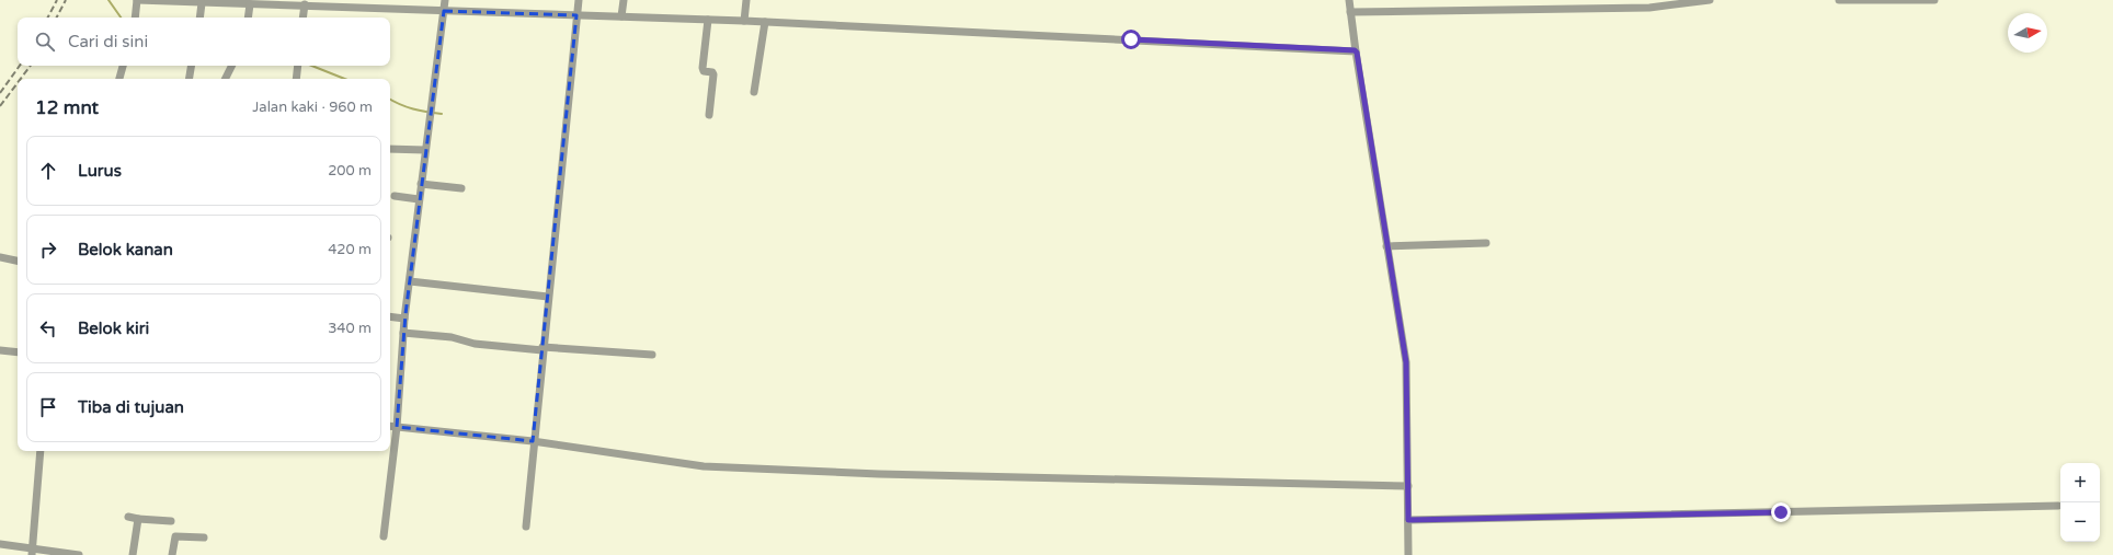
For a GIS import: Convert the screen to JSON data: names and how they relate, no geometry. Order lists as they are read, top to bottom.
{
  "north": "right",
  "page": {
    "search": "Cari di sini",
    "heading": ["12 mnt", "Jalan kaki · 960 m"],
    "list": [
      ["Lurus", "200 m"],
      ["Belok kanan", "420 m"],
      ["Belok kiri", "340 m"],
      "Tiba di tujuan"
    ],
    "map_buttons": ["+", "−"]
  }
}
